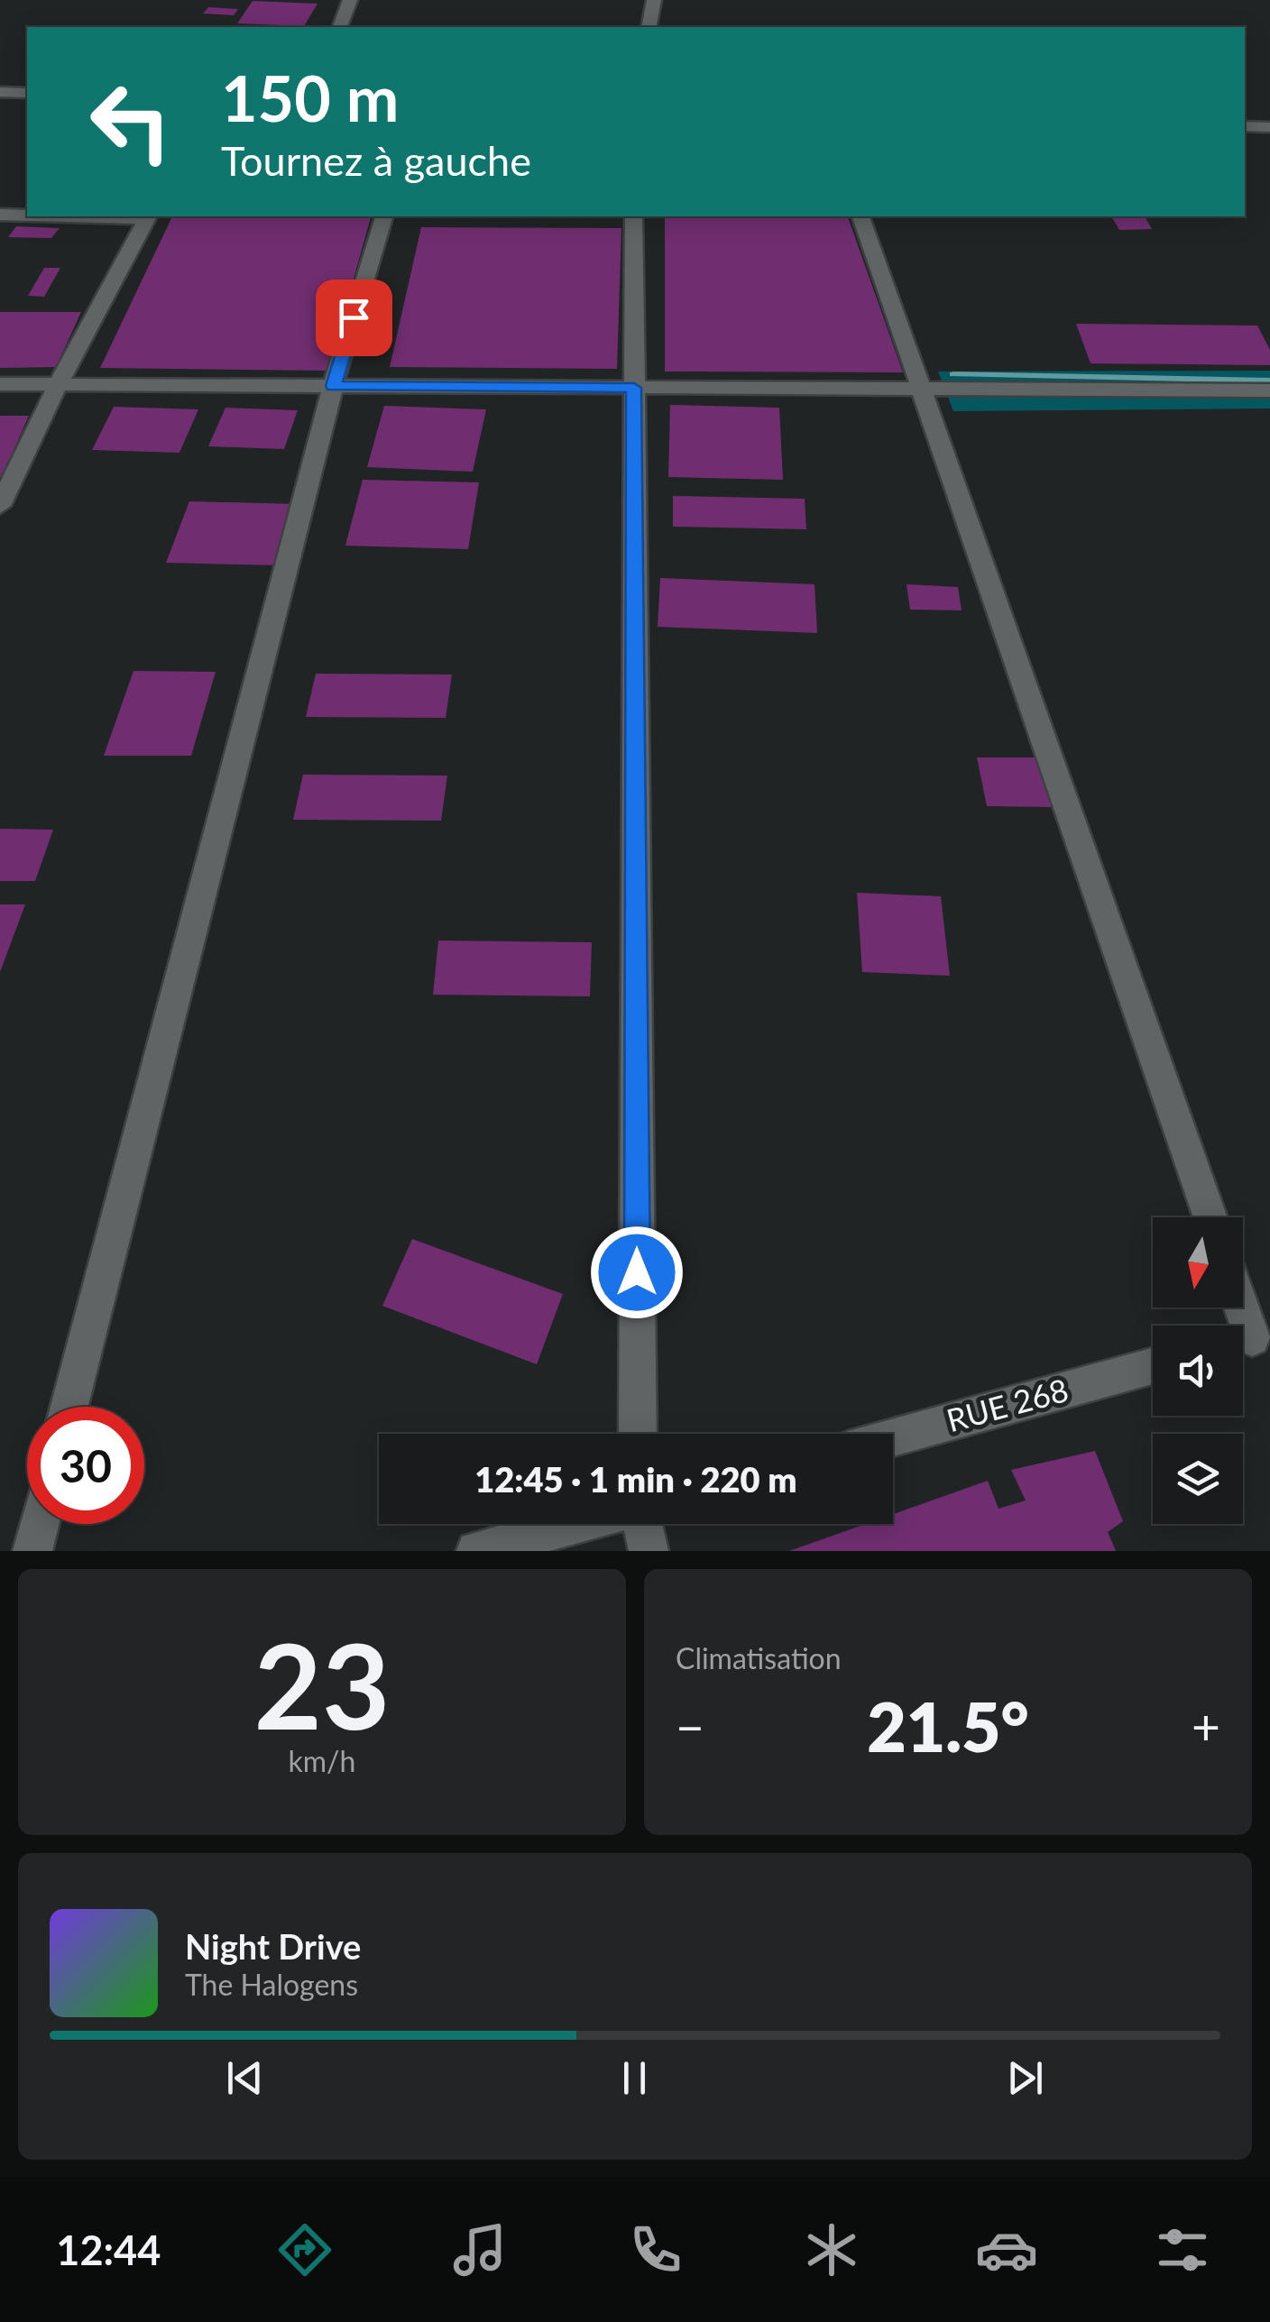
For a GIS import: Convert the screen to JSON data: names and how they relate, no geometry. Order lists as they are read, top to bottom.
{
  "streets": {
    "street": ["RUE 268"]
  },
  "north": "bottom",
  "page": {
    "turn": ["150 m", "Tournez à gauche"],
    "limit": "30",
    "trip": "12:45 · 1 min · 220 m",
    "tile": [
      ["23", "km/h"],
      "Climatisation"
    ],
    "heat": ["−", "21.5°", "+"],
    "song": ["Night Drive", "The Halogens"],
    "tabs": "12:44"
  }
}
